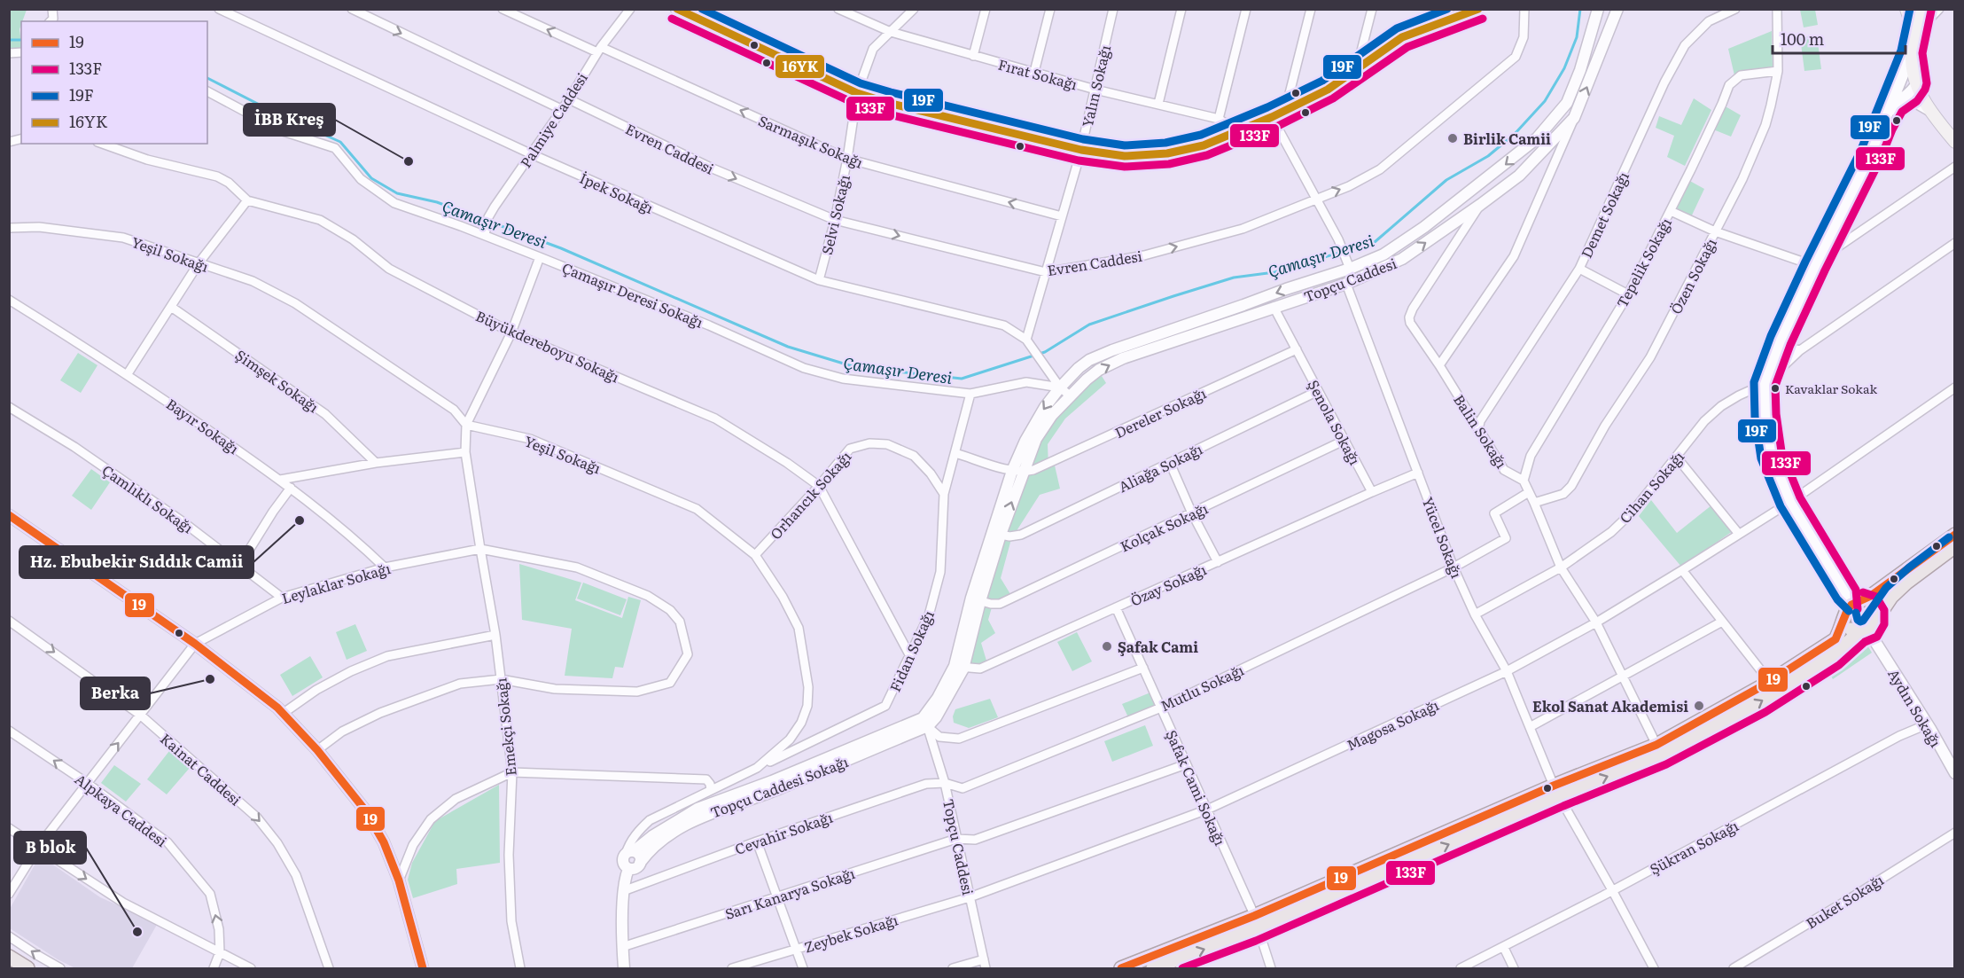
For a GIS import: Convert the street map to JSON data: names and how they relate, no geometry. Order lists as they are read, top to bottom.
{
  "streets": {
    "street": [
      "Fırat Sokağı",
      "Yalın Sokağı",
      "Palmiye Caddesi",
      "Sarmaşık Sokağı",
      "Evren Caddesi",
      "İpek Sokağı",
      "Selvi Sokağı",
      "Demet Sokağı",
      "Yeşil Sokağı",
      "Tepelik Sokağı",
      "Özen Sokağı",
      "Topçu Caddesi",
      "Çamaşır Deresi Sokağı",
      "Büyükdereboyu Sokağı",
      "Şimşek Sokağı",
      "Dereler Sokağı",
      "Şenola Sokağı",
      "Bayır Sokağı",
      "Balin Sokağı",
      "Aliağa Sokağı",
      "Cihan Sokağı",
      "Orhancık Sokağı",
      "Çamlıklı Sokağı",
      "Kolçak Sokağı",
      "Yücel Sokağı",
      "Leylaklar Sokağı",
      "Özay Sokağı",
      "Fidan Sokağı",
      "Mutlu Sokağı",
      "Aydın Sokağı",
      "Magosa Sokağı",
      "Emekçi Sokağı",
      "Kainat Caddesi",
      "Topçu Caddesi Sokağı",
      "Şafak Cami Sokağı",
      "Alpkaya Caddesi",
      "Cevahir Sokağı",
      "Şükran Sokağı",
      "Sarı Kanarya Sokağı",
      "Buket Sokağı",
      "Zeybek Sokağı"
    ]
  },
  "crossings": [
    ["Fırat Sokağı", "Yalın Sokağı"],
    ["Fırat Sokağı", "Selvi Sokağı"],
    ["Yalın Sokağı", "Sarmaşık Sokağı"],
    ["Yalın Sokağı", "Evren Caddesi"],
    ["Yalın Sokağı", "İpek Sokağı"],
    ["Palmiye Caddesi", "Sarmaşık Sokağı"],
    ["Palmiye Caddesi", "Evren Caddesi"],
    ["Palmiye Caddesi", "İpek Sokağı"],
    ["Palmiye Caddesi", "Çamaşır Deresi Sokağı"],
    ["Sarmaşık Sokağı", "Selvi Sokağı"],
    ["Evren Caddesi", "Selvi Sokağı"],
    ["İpek Sokağı", "Selvi Sokağı"],
    ["Demet Sokağı", "Balin Sokağı"],
    ["Yeşil Sokağı", "Orhancık Sokağı"],
    ["Yeşil Sokağı", "Fidan Sokağı"],
    ["Yeşil Sokağı", "Topçu Caddesi Sokağı"],
    ["Tepelik Sokağı", "Özen Sokağı"],
    ["Tepelik Sokağı", "Balin Sokağı"],
    ["Özen Sokağı", "Balin Sokağı"],
    ["Topçu Caddesi", "Çamaşır Deresi Sokağı"],
    ["Topçu Caddesi", "Dereler Sokağı"],
    ["Topçu Caddesi", "Şenola Sokağı"],
    ["Topçu Caddesi", "Balin Sokağı"],
    ["Topçu Caddesi", "Aliağa Sokağı"],
    ["Topçu Caddesi", "Kolçak Sokağı"],
    ["Topçu Caddesi", "Yücel Sokağı"],
    ["Topçu Caddesi", "Özay Sokağı"],
    ["Topçu Caddesi", "Mutlu Sokağı"],
    ["Topçu Caddesi", "Magosa Sokağı"],
    ["Topçu Caddesi", "Topçu Caddesi Sokağı"],
    ["Topçu Caddesi", "Cevahir Sokağı"],
    ["Topçu Caddesi", "Sarı Kanarya Sokağı"],
    ["Topçu Caddesi", "Zeybek Sokağı"],
    ["Çamaşır Deresi Sokağı", "Fidan Sokağı"],
    ["Büyükdereboyu Sokağı", "Orhancık Sokağı"],
    ["Büyükdereboyu Sokağı", "Fidan Sokağı"],
    ["Dereler Sokağı", "Şenola Sokağı"],
    ["Şenola Sokağı", "Aliağa Sokağı"],
    ["Şenola Sokağı", "Kolçak Sokağı"],
    ["Şenola Sokağı", "Özay Sokağı"],
    ["Bayır Sokağı", "Leylaklar Sokağı"],
    ["Balin Sokağı", "Cihan Sokağı"],
    ["Balin Sokağı", "Mutlu Sokağı"],
    ["Balin Sokağı", "Magosa Sokağı"],
    ["Cihan Sokağı", "Yücel Sokağı"],
    ["Orhancık Sokağı", "Fidan Sokağı"],
    ["Çamlıklı Sokağı", "Leylaklar Sokağı"],
    ["Yücel Sokağı", "Mutlu Sokağı"],
    ["Yücel Sokağı", "Magosa Sokağı"],
    ["Yücel Sokağı", "Şükran Sokağı"],
    ["Leylaklar Sokağı", "Emekçi Sokağı"],
    ["Leylaklar Sokağı", "Kainat Caddesi"],
    ["Leylaklar Sokağı", "Alpkaya Caddesi"],
    ["Özay Sokağı", "Şafak Cami Sokağı"],
    ["Mutlu Sokağı", "Şafak Cami Sokağı"],
    ["Mutlu Sokağı", "Cevahir Sokağı"],
    ["Aydın Sokağı", "Şükran Sokağı"],
    ["Magosa Sokağı", "Şafak Cami Sokağı"],
    ["Magosa Sokağı", "Zeybek Sokağı"],
    ["Şafak Cami Sokağı", "Sarı Kanarya Sokağı"]
  ],
  "one_way": ["Evren Caddesi", "Kainat Caddesi"],
  "water": ["Çamaşır Deresi"],
  "places": [
    "Birlik Camii",
    "İBB Kreş",
    "Kavaklar Sokak",
    "Hz. Ebubekir Sıddık Camii",
    "Şafak Cami",
    "Berka",
    "Ekol Sanat Akademisi",
    "B blok"
  ],
  "lines": [
    "transit line 19F",
    "transit line 16YK",
    "transit line 133F",
    "transit line 19"
  ],
  "legend": [
    "19",
    "133F",
    "19F",
    "16YK"
  ],
  "scale_bar": "100 m"
}
